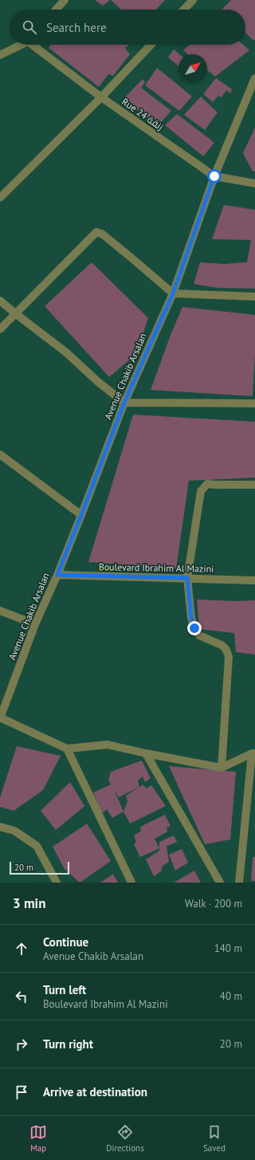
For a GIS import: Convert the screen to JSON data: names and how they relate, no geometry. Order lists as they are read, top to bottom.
{
  "streets": {
    "street": ["Rue 24 زنقة", "Avenue Chakib Arsalan", "Boulevard Ibrahim Al Mazini"]
  },
  "crossings": [
    ["Rue 24 زنقة", "Avenue Chakib Arsalan"],
    ["Avenue Chakib Arsalan", "Boulevard Ibrahim Al Mazini"]
  ],
  "scale_bar": "20 m",
  "north": "top right",
  "page": {
    "search": "Search here",
    "scale": "20 m",
    "heading": ["3 min", "Walk · 200 m"],
    "list": [
      ["Continue", "Avenue Chakib Arsalan", "140 m"],
      ["Turn left", "Boulevard Ibrahim Al Mazini", "40 m"],
      ["Turn right", "20 m"],
      "Arrive at destination"
    ],
    "nav": ["Map", "Directions", "Saved"]
  }
}
